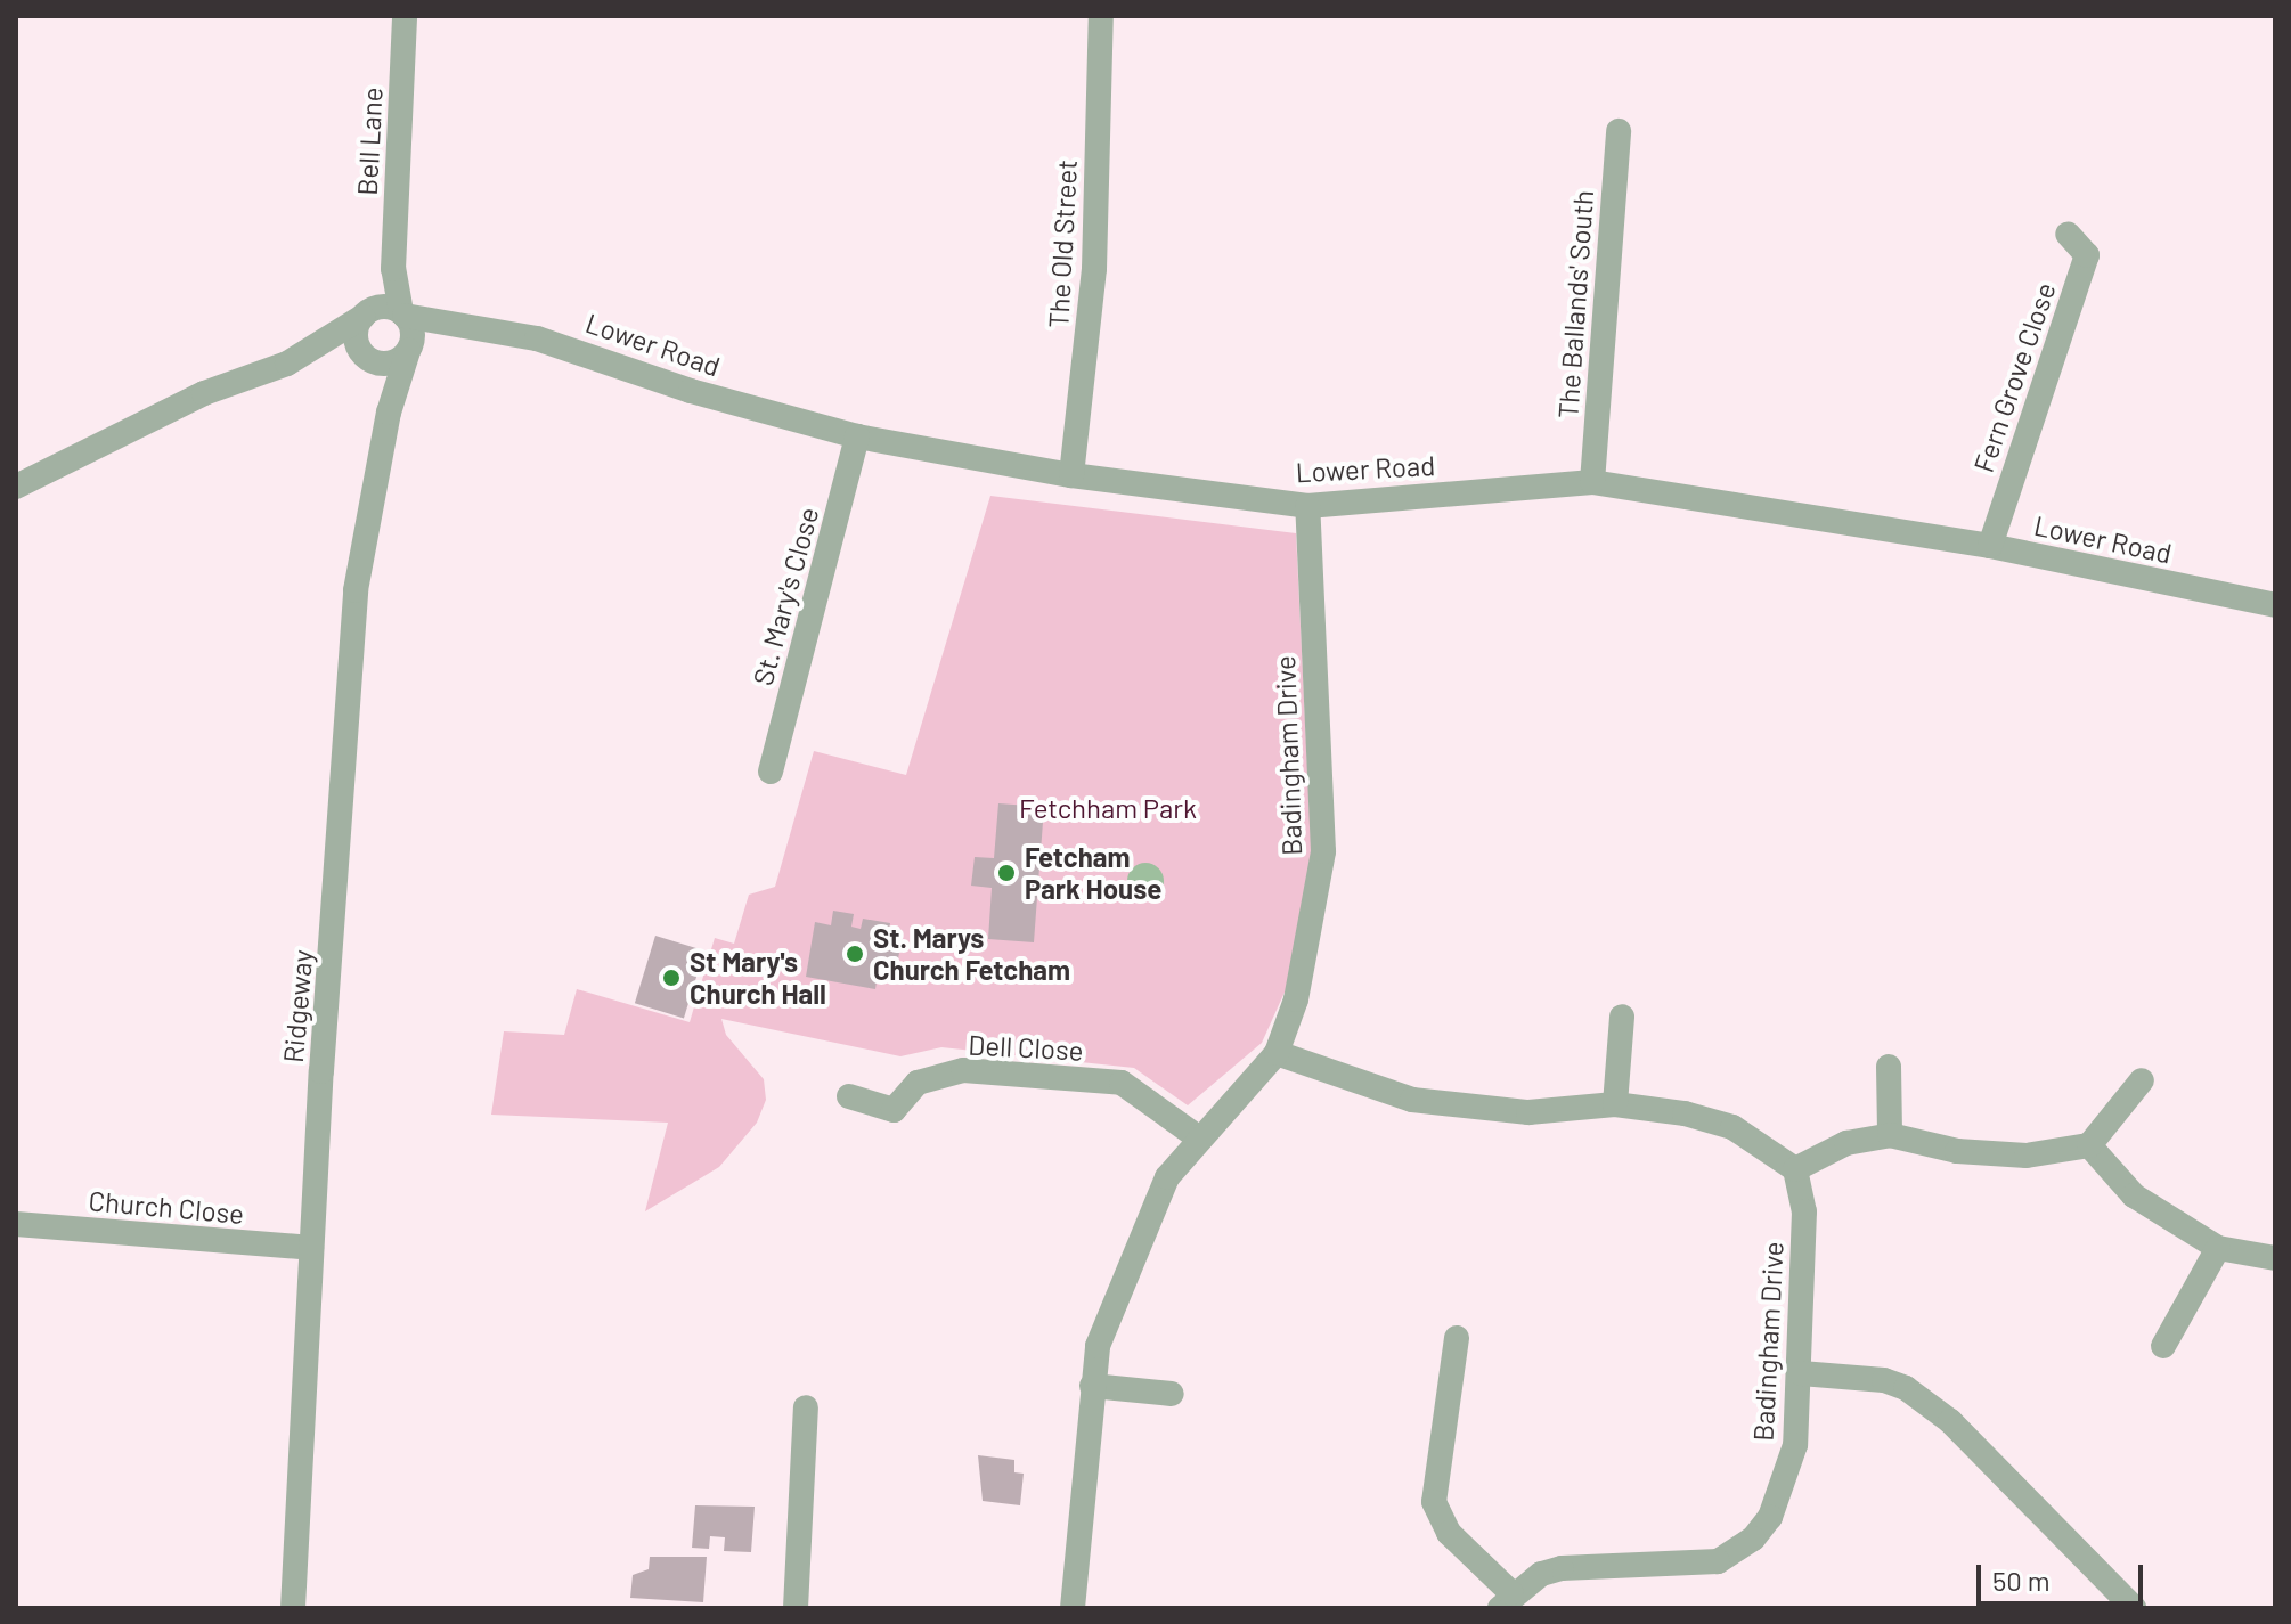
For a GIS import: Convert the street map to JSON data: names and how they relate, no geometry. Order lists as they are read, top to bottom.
{
  "streets": {
    "street": [
      "Bell Lane",
      "The Old Street",
      "The Ballands' South",
      "Lower Road",
      "Fern Grove Close",
      "St. Mary's Close",
      "Badingham Drive",
      "Ridgeway",
      "Dell Close",
      "Church Close"
    ]
  },
  "crossings": [
    ["Bell Lane", "Lower Road"],
    ["Bell Lane", "Ridgeway"],
    ["The Old Street", "Lower Road"],
    ["The Ballands' South", "Lower Road"],
    ["Lower Road", "Fern Grove Close"],
    ["Lower Road", "St. Mary's Close"],
    ["Lower Road", "Badingham Drive"],
    ["Lower Road", "Ridgeway"],
    ["Badingham Drive", "Dell Close"],
    ["Ridgeway", "Church Close"]
  ],
  "parks": ["Fetchham Park"],
  "places": ["Fetcham Park House", "St. Marys Church Fetcham", "St Mary's Church Hall"],
  "scale_bar": "50 m"
}
